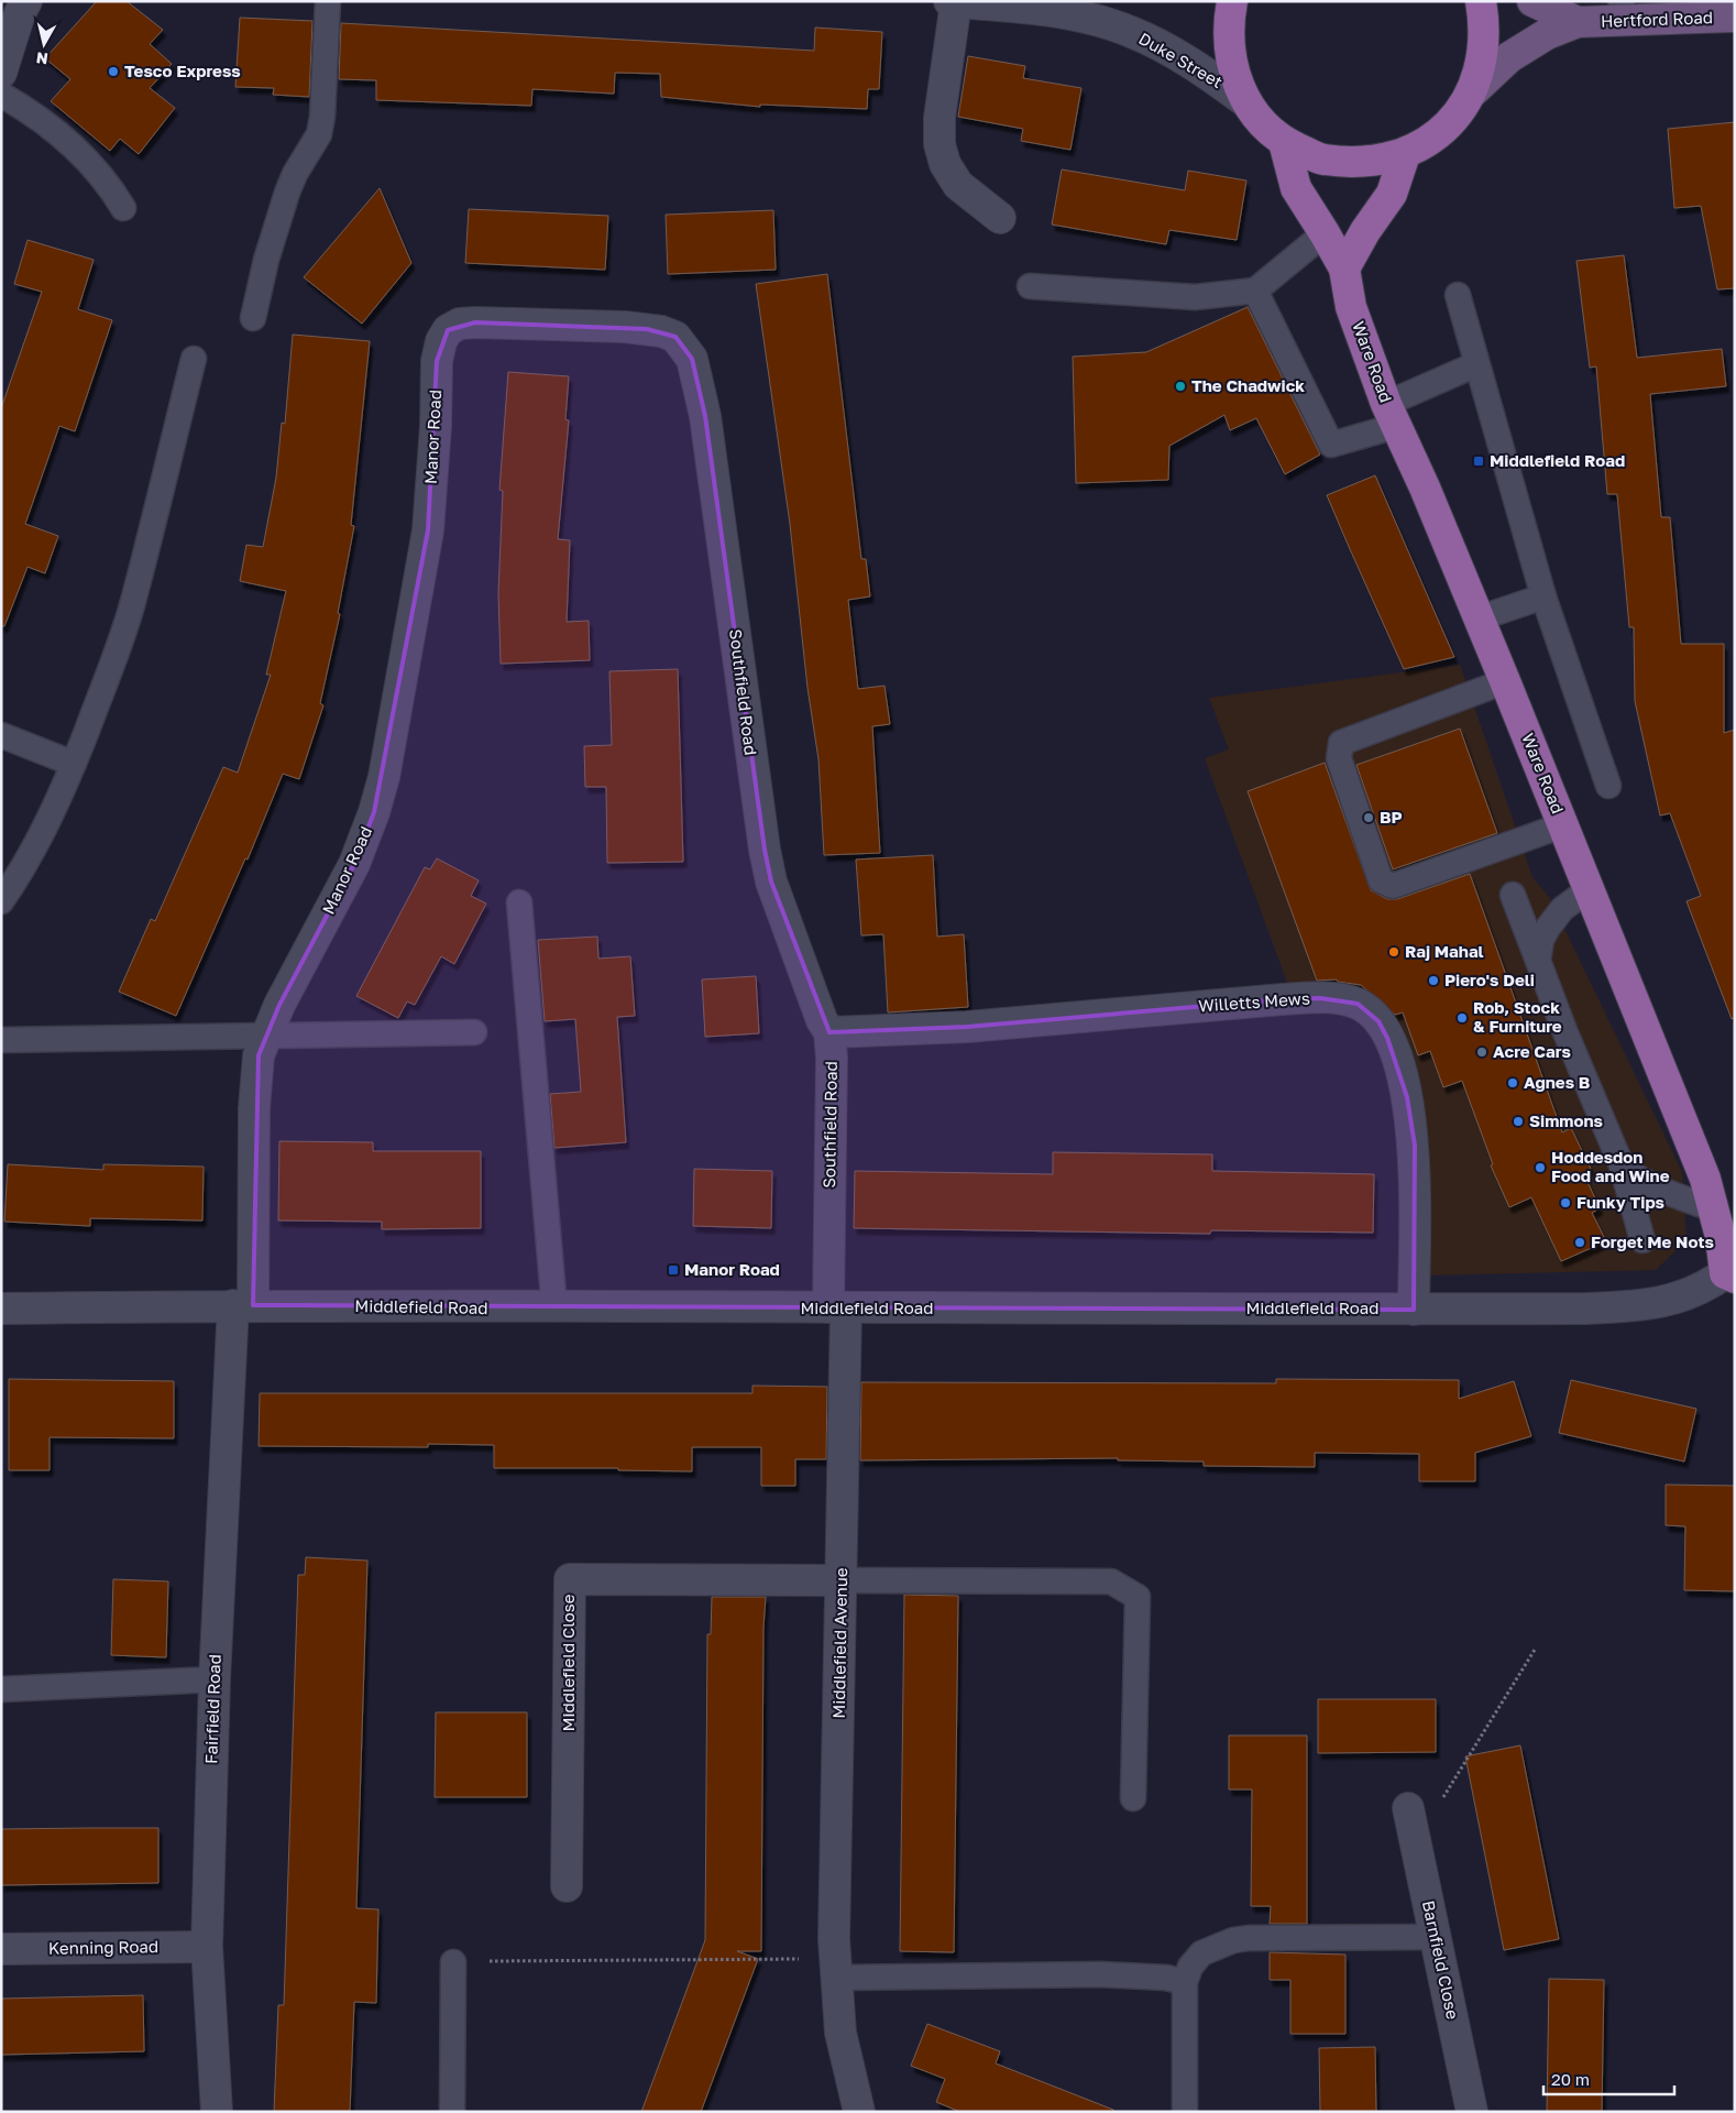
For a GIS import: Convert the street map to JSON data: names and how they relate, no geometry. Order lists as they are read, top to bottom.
{
  "streets": {
    "main road": ["Hertford Road", "Ware Road"],
    "street": [
      "Duke Street",
      "Manor Road",
      "Southfield Road",
      "Willetts Mews",
      "Middlefield Road",
      "Middlefield Avenue",
      "Middlefield Close",
      "Fairfield Road",
      "Kenning Road",
      "Barnfield Close"
    ]
  },
  "crossings": [
    ["Ware Road", "Middlefield Road"],
    ["Manor Road", "Southfield Road"],
    ["Manor Road", "Middlefield Road"],
    ["Manor Road", "Fairfield Road"],
    ["Southfield Road", "Willetts Mews"],
    ["Southfield Road", "Middlefield Road"],
    ["Southfield Road", "Middlefield Avenue"],
    ["Willetts Mews", "Middlefield Road"],
    ["Middlefield Road", "Middlefield Avenue"],
    ["Middlefield Road", "Fairfield Road"],
    ["Middlefield Avenue", "Middlefield Close"],
    ["Fairfield Road", "Kenning Road"]
  ],
  "places": {
    "other": [
      "Tesco Express",
      "The Chadwick",
      "BP",
      "Raj Mahal",
      "Piero's Deli",
      "Rob, Stock & Furniture",
      "Acre Cars",
      "Agnes B",
      "Simmons",
      "Hoddesdon Food and Wine",
      "Funky Tips",
      "Forget Me Nots"
    ],
    "transit": ["Middlefield Road", "Manor Road"]
  },
  "scale_bar": "20 m",
  "north": "bottom"
}
